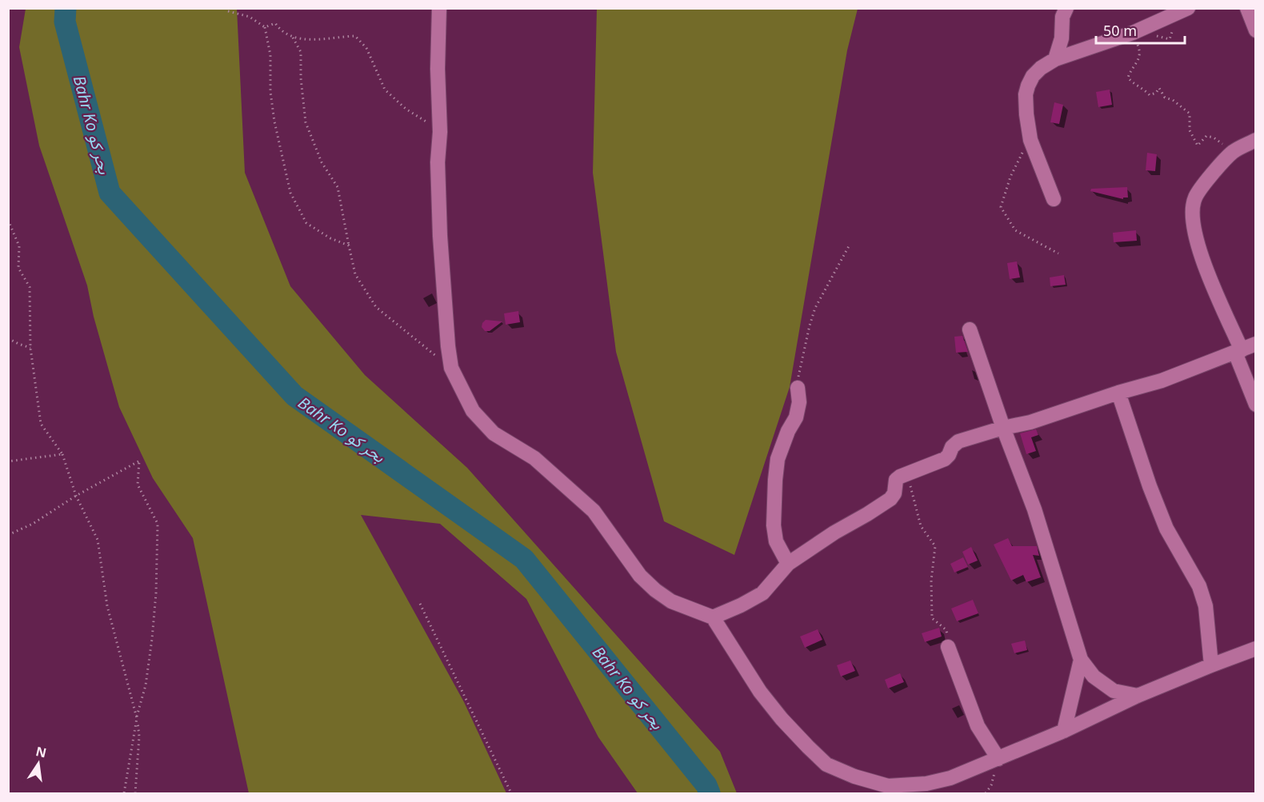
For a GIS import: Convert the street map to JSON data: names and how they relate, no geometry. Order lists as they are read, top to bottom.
{
  "water": ["Bahr Ko بحر كو"],
  "scale_bar": "50 m",
  "north": "top"
}
